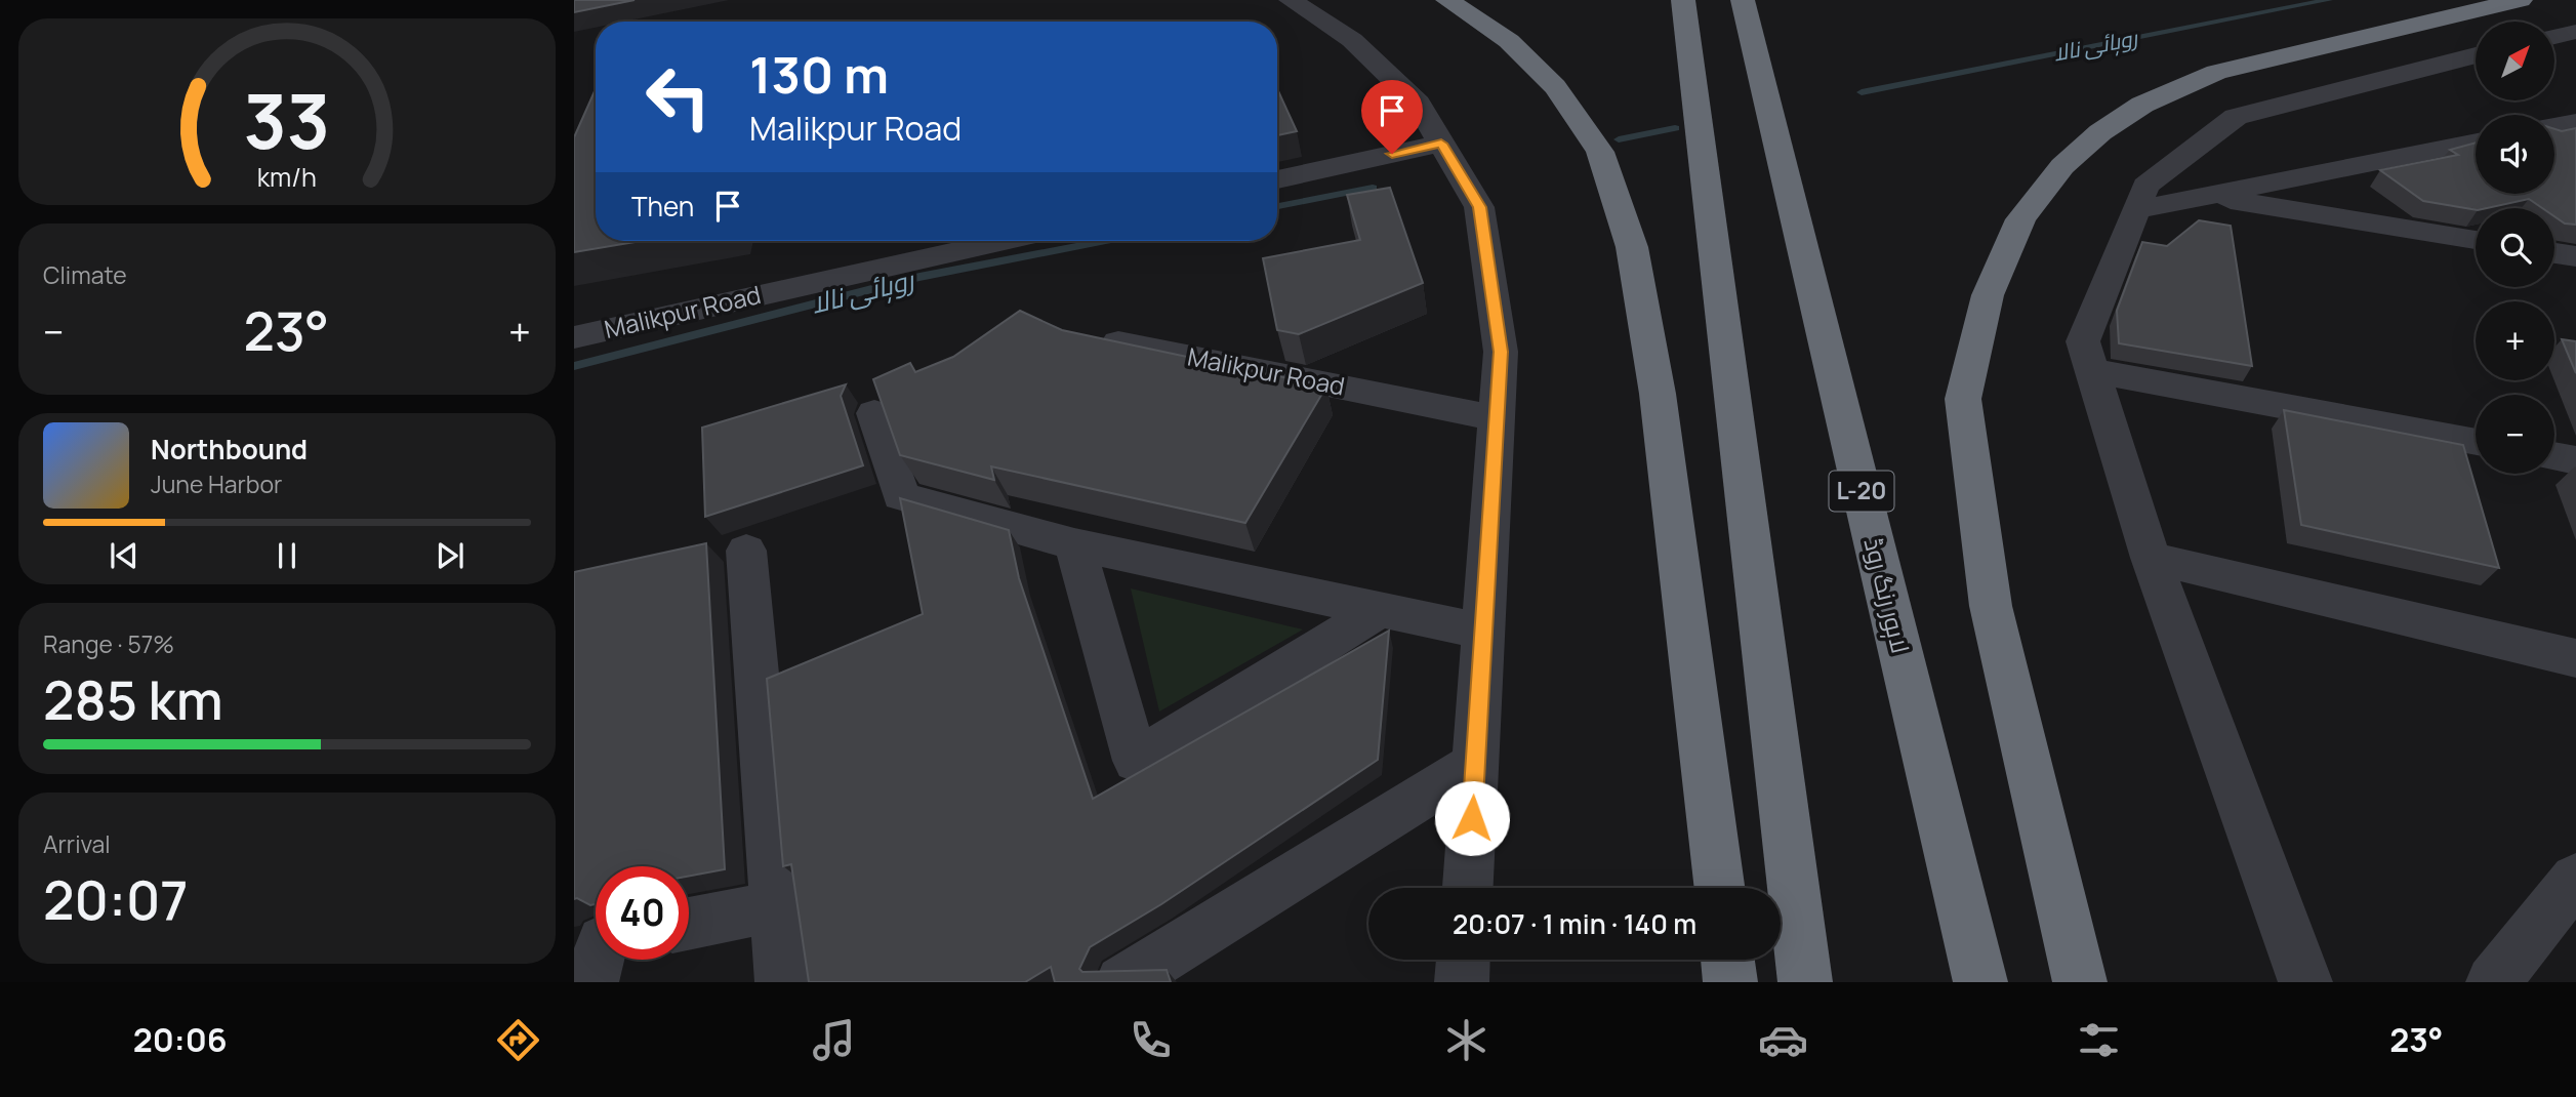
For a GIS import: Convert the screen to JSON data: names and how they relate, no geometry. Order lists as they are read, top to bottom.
{
  "streets": {
    "highway": ["L-20", "لاہور رنگ روڈ"],
    "street": ["Malikpur Road"]
  },
  "water": ["روہائی نالا"],
  "north": "top right",
  "page": {
    "map_buttons": ["+", "−"],
    "turn": ["130 m", "Malikpur Road"],
    "then": "Then",
    "tile": [
      "Climate",
      ["Range · 57%", "285 km"],
      ["Arrival", "20:07"]
    ],
    "heat": ["−", "23°", "+"],
    "song": ["Northbound", "June Harbor"],
    "limit": "40",
    "trip": "20:07 · 1 min · 140 m",
    "tabs": ["20:06", "23°"],
    "gauge": ["33", "km/h"]
  }
}
